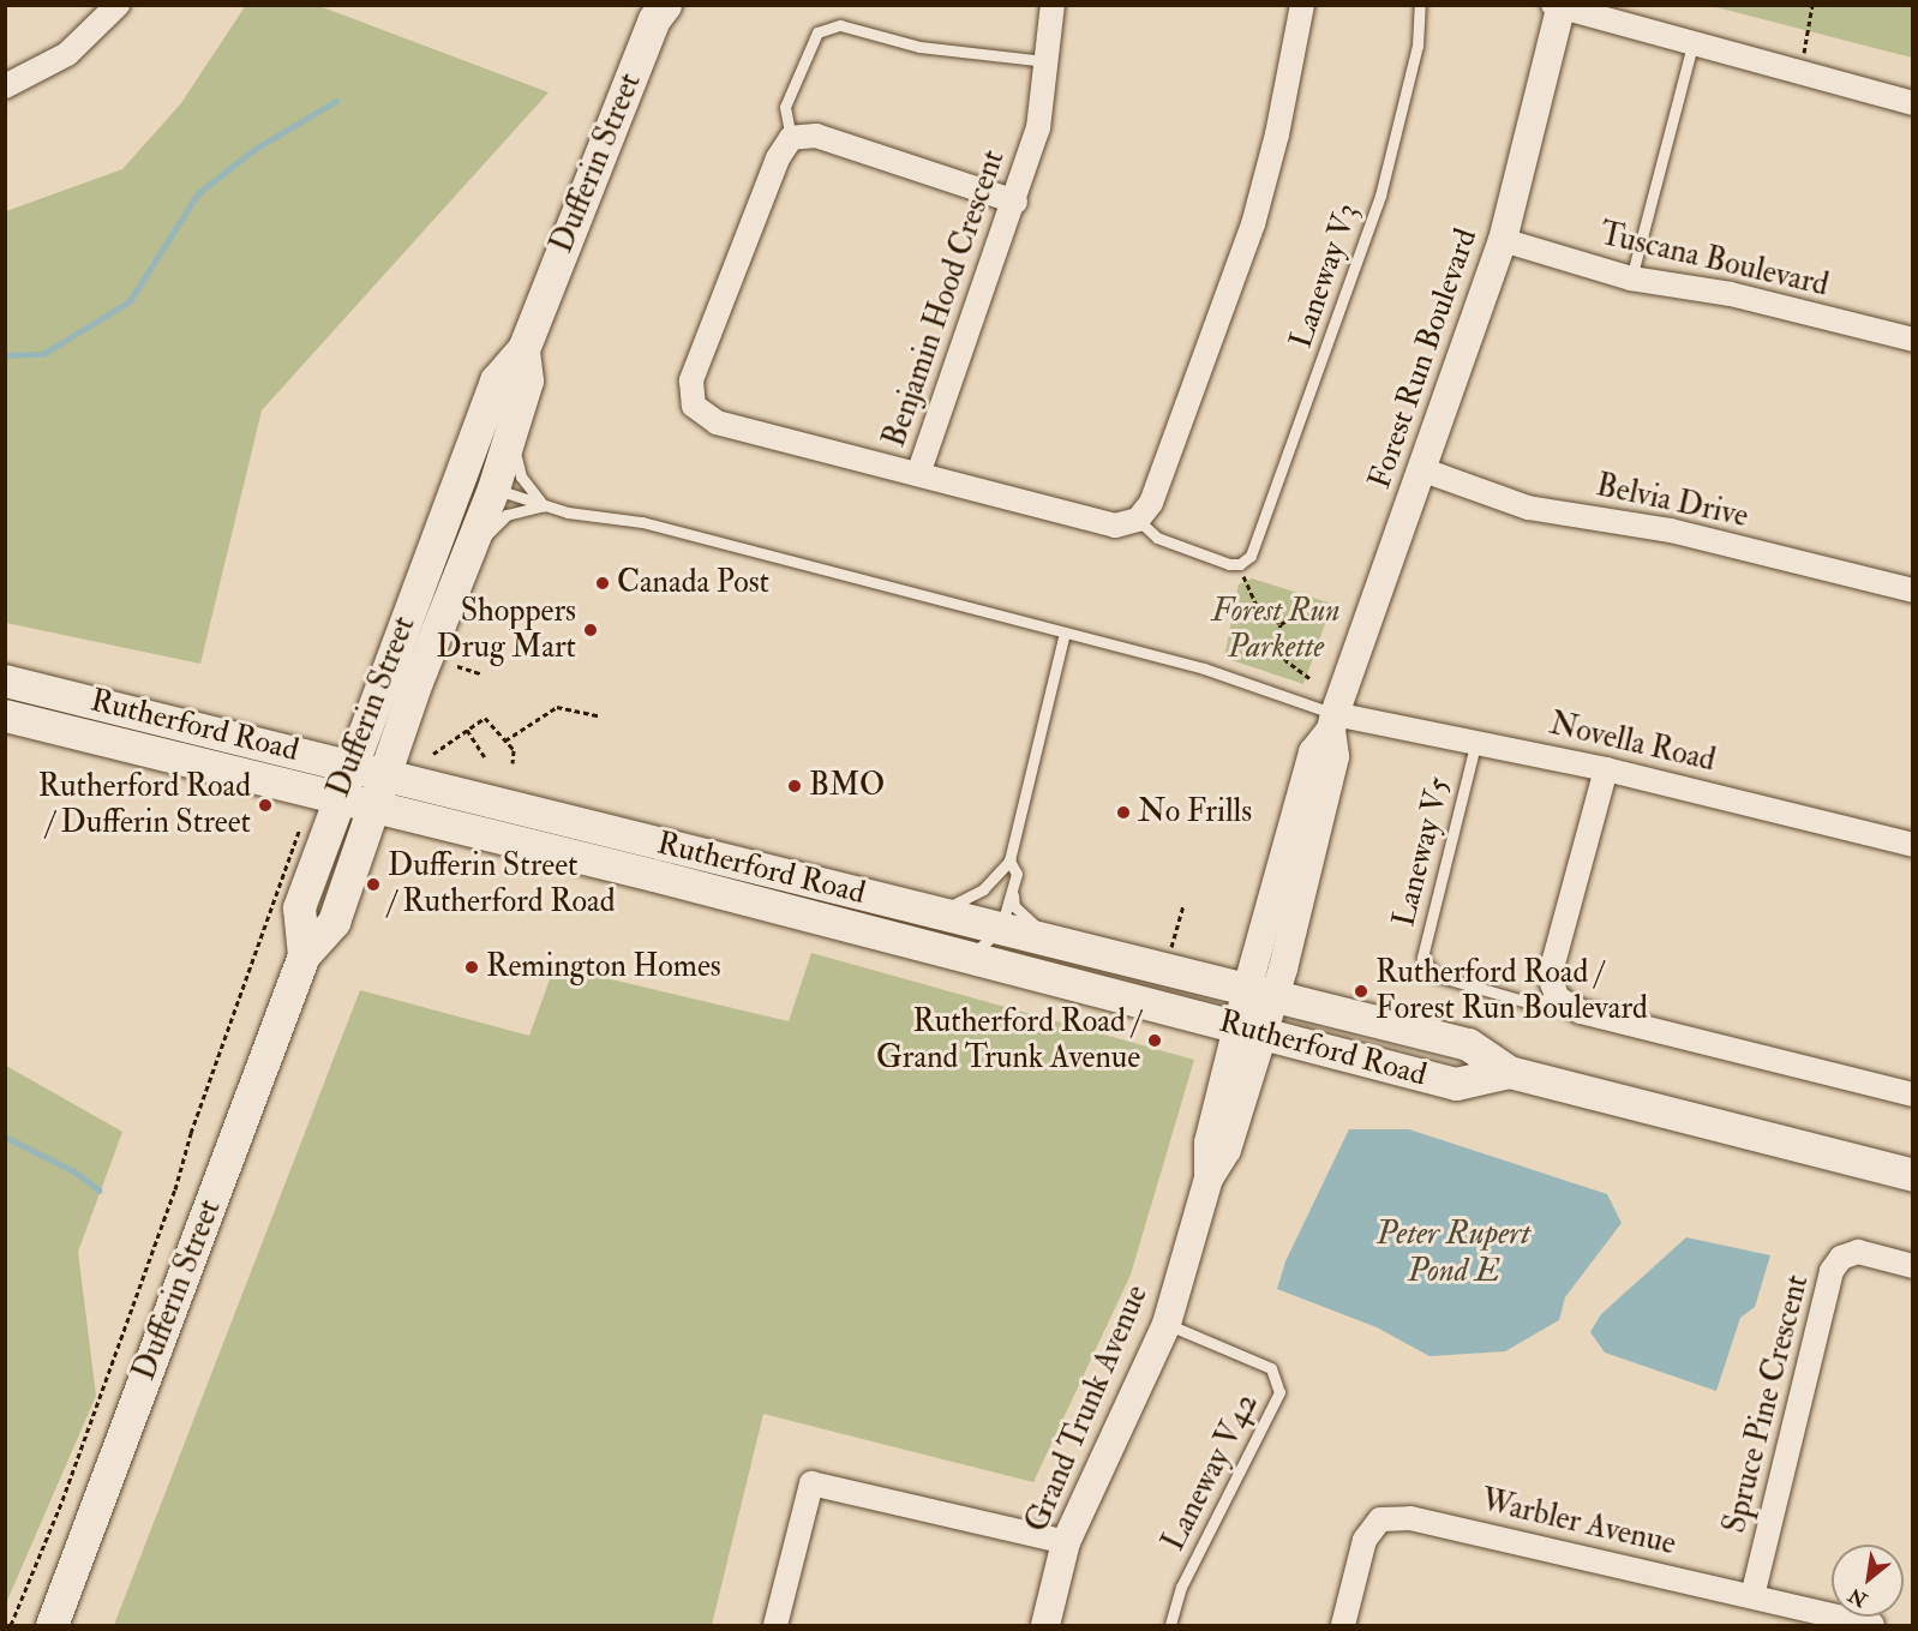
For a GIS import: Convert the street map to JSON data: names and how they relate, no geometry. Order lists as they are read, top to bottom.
{
  "streets": {
    "main road": ["Dufferin Street", "Rutherford Road"],
    "street": [
      "Tuscana Boulevard",
      "Benjamin Hood Crescent",
      "Forest Run Boulevard",
      "Belvia Drive",
      "Novella Road",
      "Spruce Pine Crescent",
      "Grand Trunk Avenue",
      "Warbler Avenue"
    ],
    "lane": ["Laneway V3", "Laneway V5", "Laneway V42"]
  },
  "crossings": [
    ["Dufferin Street", "Rutherford Road"],
    ["Tuscana Boulevard", "Forest Run Boulevard"],
    ["Forest Run Boulevard", "Belvia Drive"],
    ["Forest Run Boulevard", "Rutherford Road"],
    ["Forest Run Boulevard", "Novella Road"],
    ["Forest Run Boulevard", "Grand Trunk Avenue"],
    ["Rutherford Road", "Grand Trunk Avenue"],
    ["Novella Road", "Laneway V5"],
    ["Spruce Pine Crescent", "Warbler Avenue"],
    ["Grand Trunk Avenue", "Laneway V42"]
  ],
  "water": ["Peter Rupert Pond E"],
  "parks": ["Forest Run Parkette"],
  "places": [
    "Canada Post",
    "Shoppers Drug Mart",
    "BMO",
    "Rutherford Road / Dufferin Street",
    "No Frills",
    "Dufferin Street / Rutherford Road",
    "Remington Homes",
    "Rutherford Road / Forest Run Boulevard",
    "Rutherford Road / Grand Trunk Avenue"
  ],
  "north": "bottom left"
}
